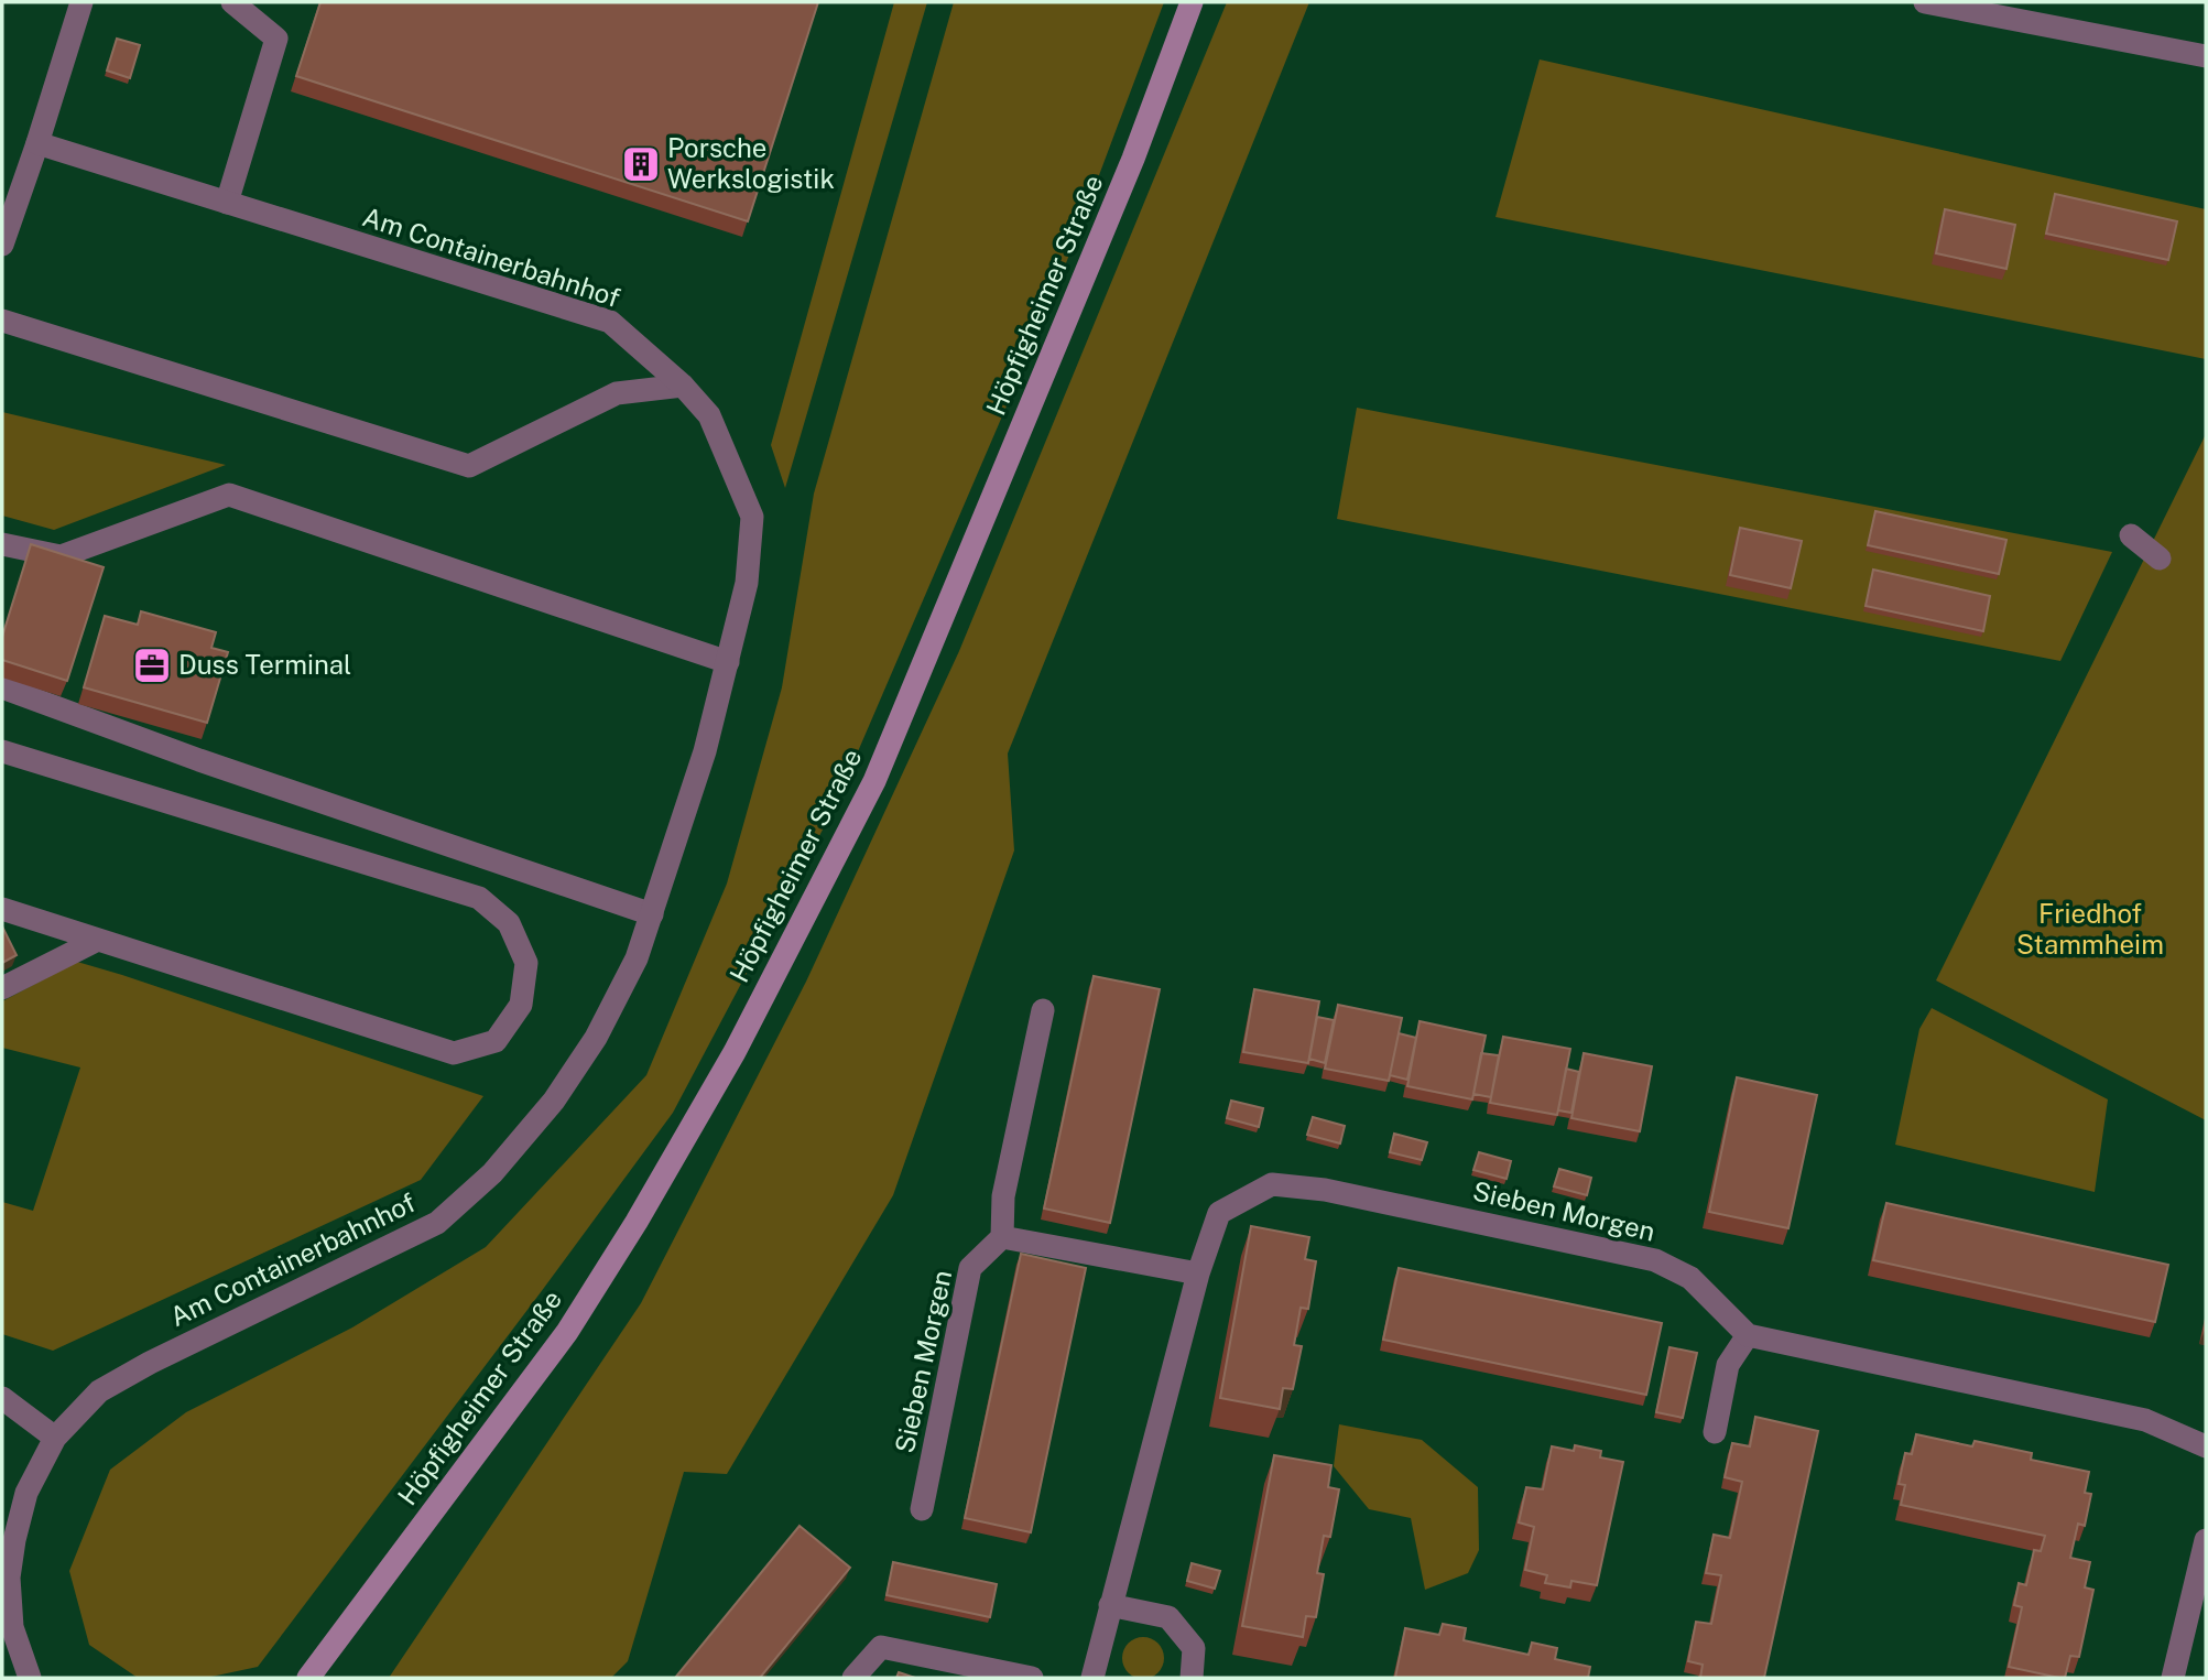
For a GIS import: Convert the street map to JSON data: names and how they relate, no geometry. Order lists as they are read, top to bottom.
{
  "streets": {
    "main road": ["Höpfigheimer Straße"],
    "street": ["Am Containerbahnhof", "Sieben Morgen"]
  },
  "parks": ["Friedhof Stammheim"],
  "places": {
    "building": ["Porsche Werkslogistik"],
    "office": ["Duss Terminal"]
  }
}
